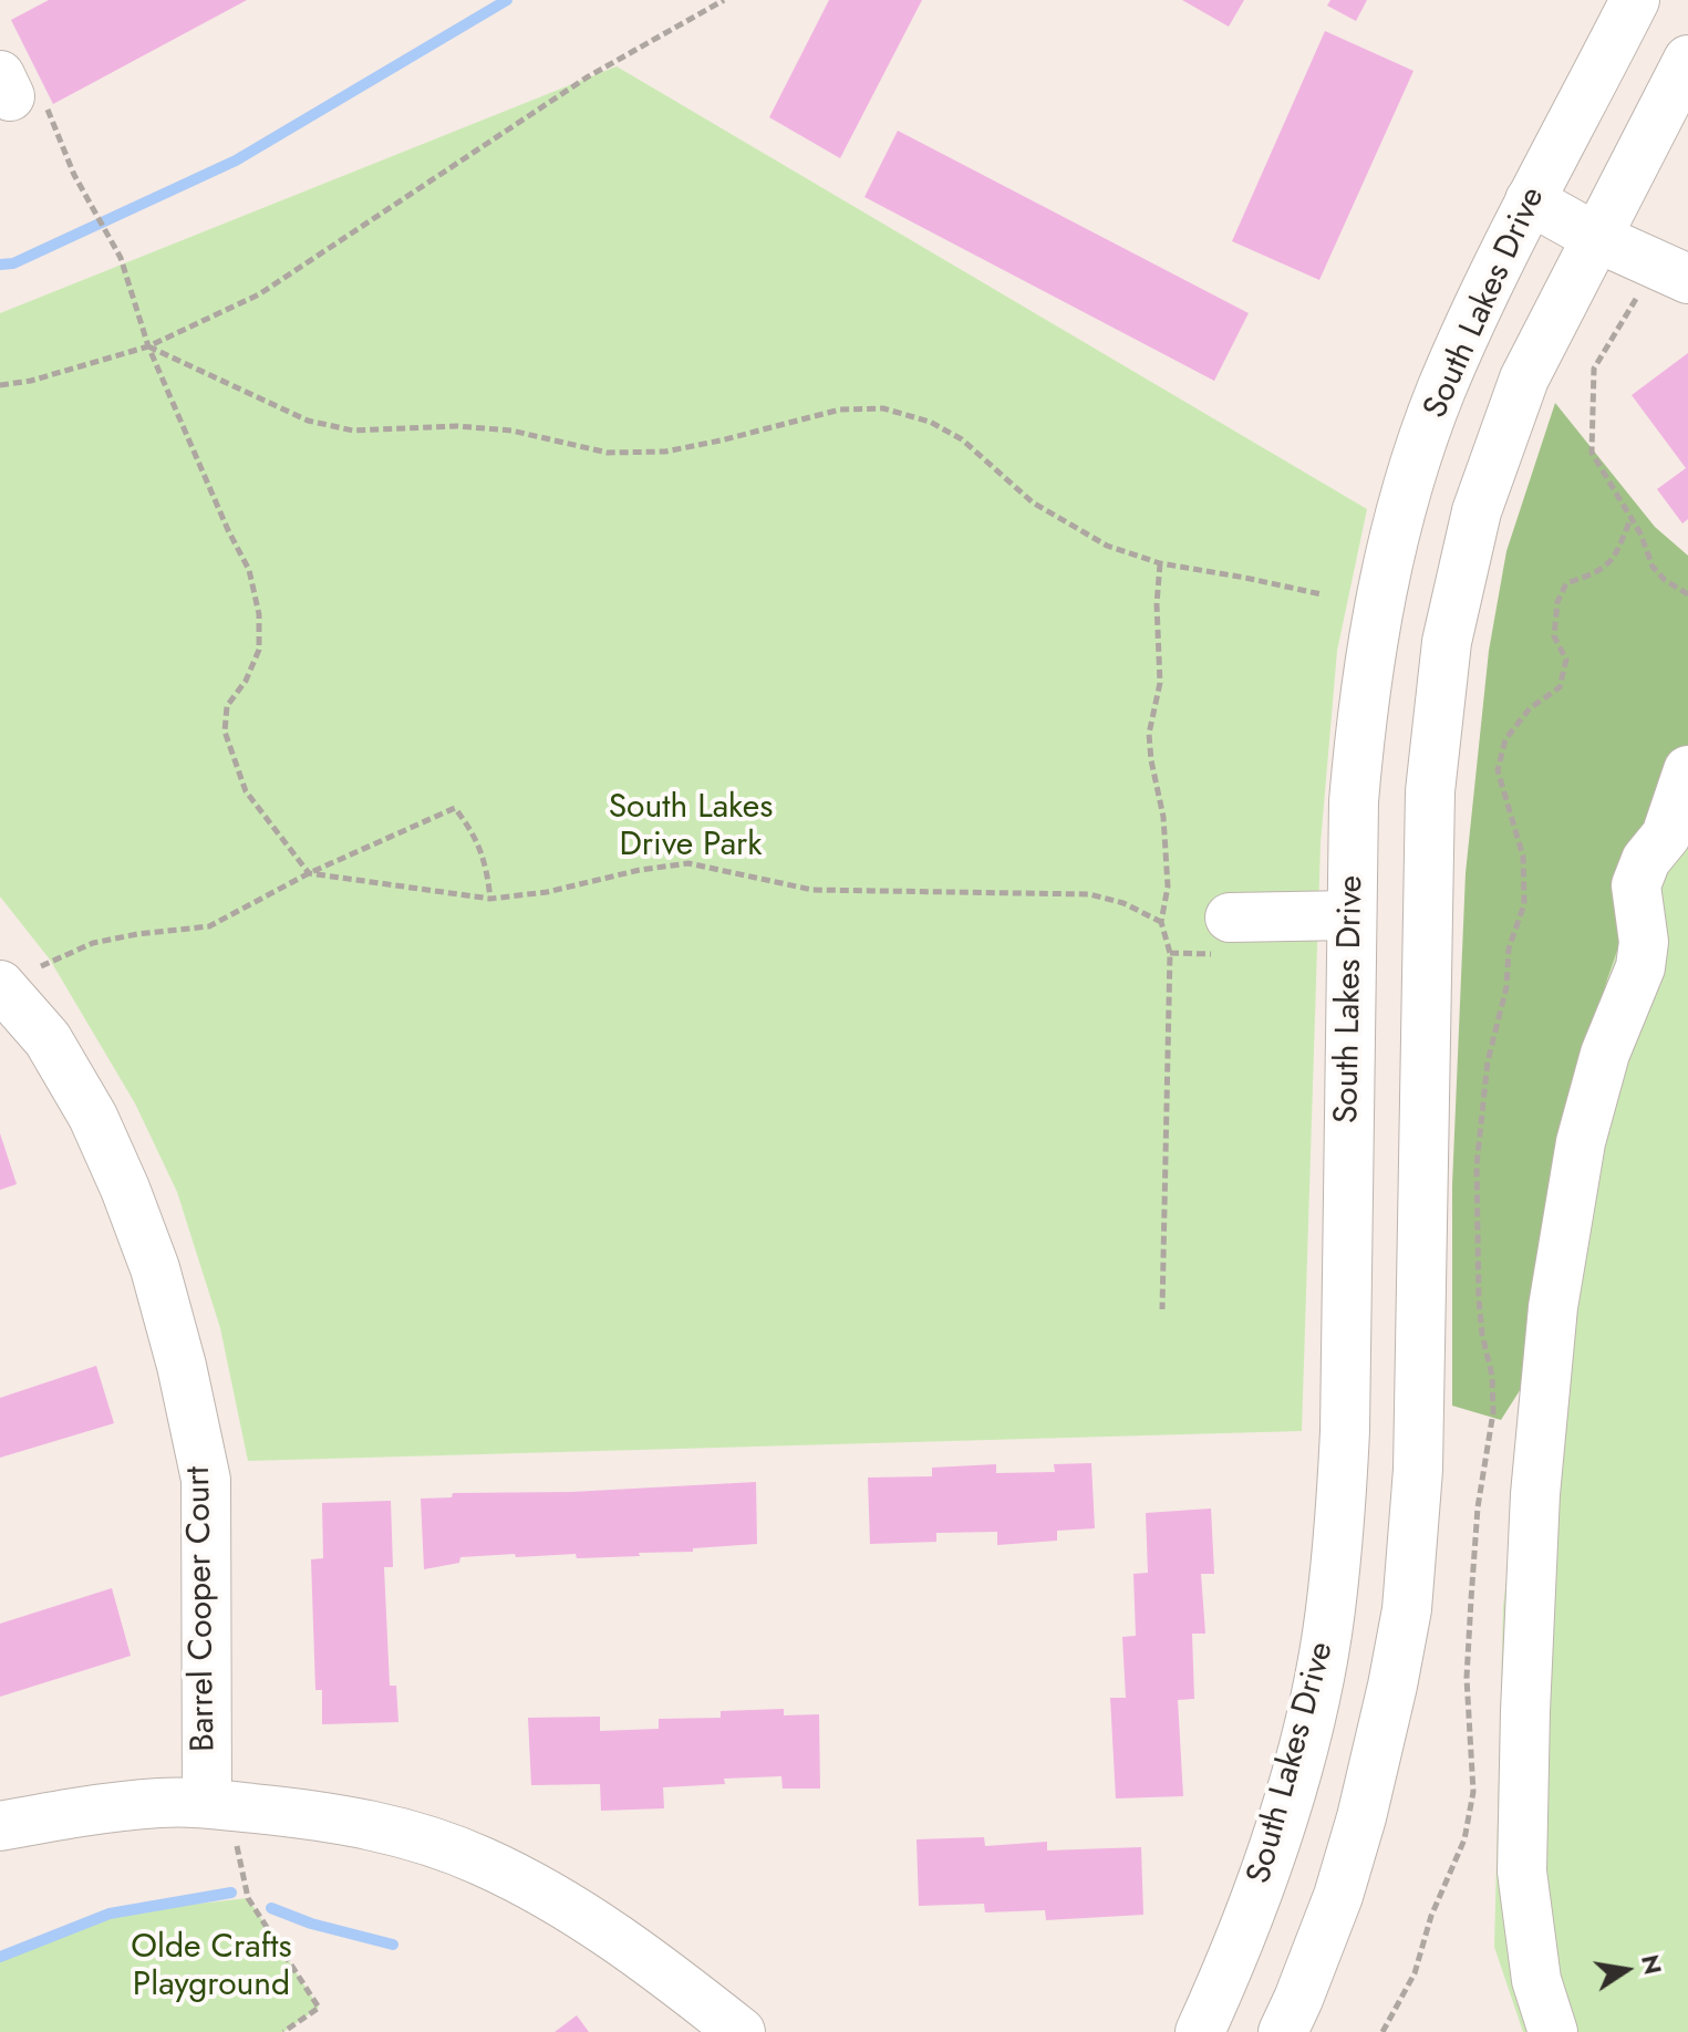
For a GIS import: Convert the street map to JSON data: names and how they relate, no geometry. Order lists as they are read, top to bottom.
{
  "streets": {
    "main road": ["South Lakes Drive", "Barrel Cooper Court"]
  },
  "parks": ["South Lakes Drive Park", "Olde Crafts Playground"],
  "north": "right"
}
